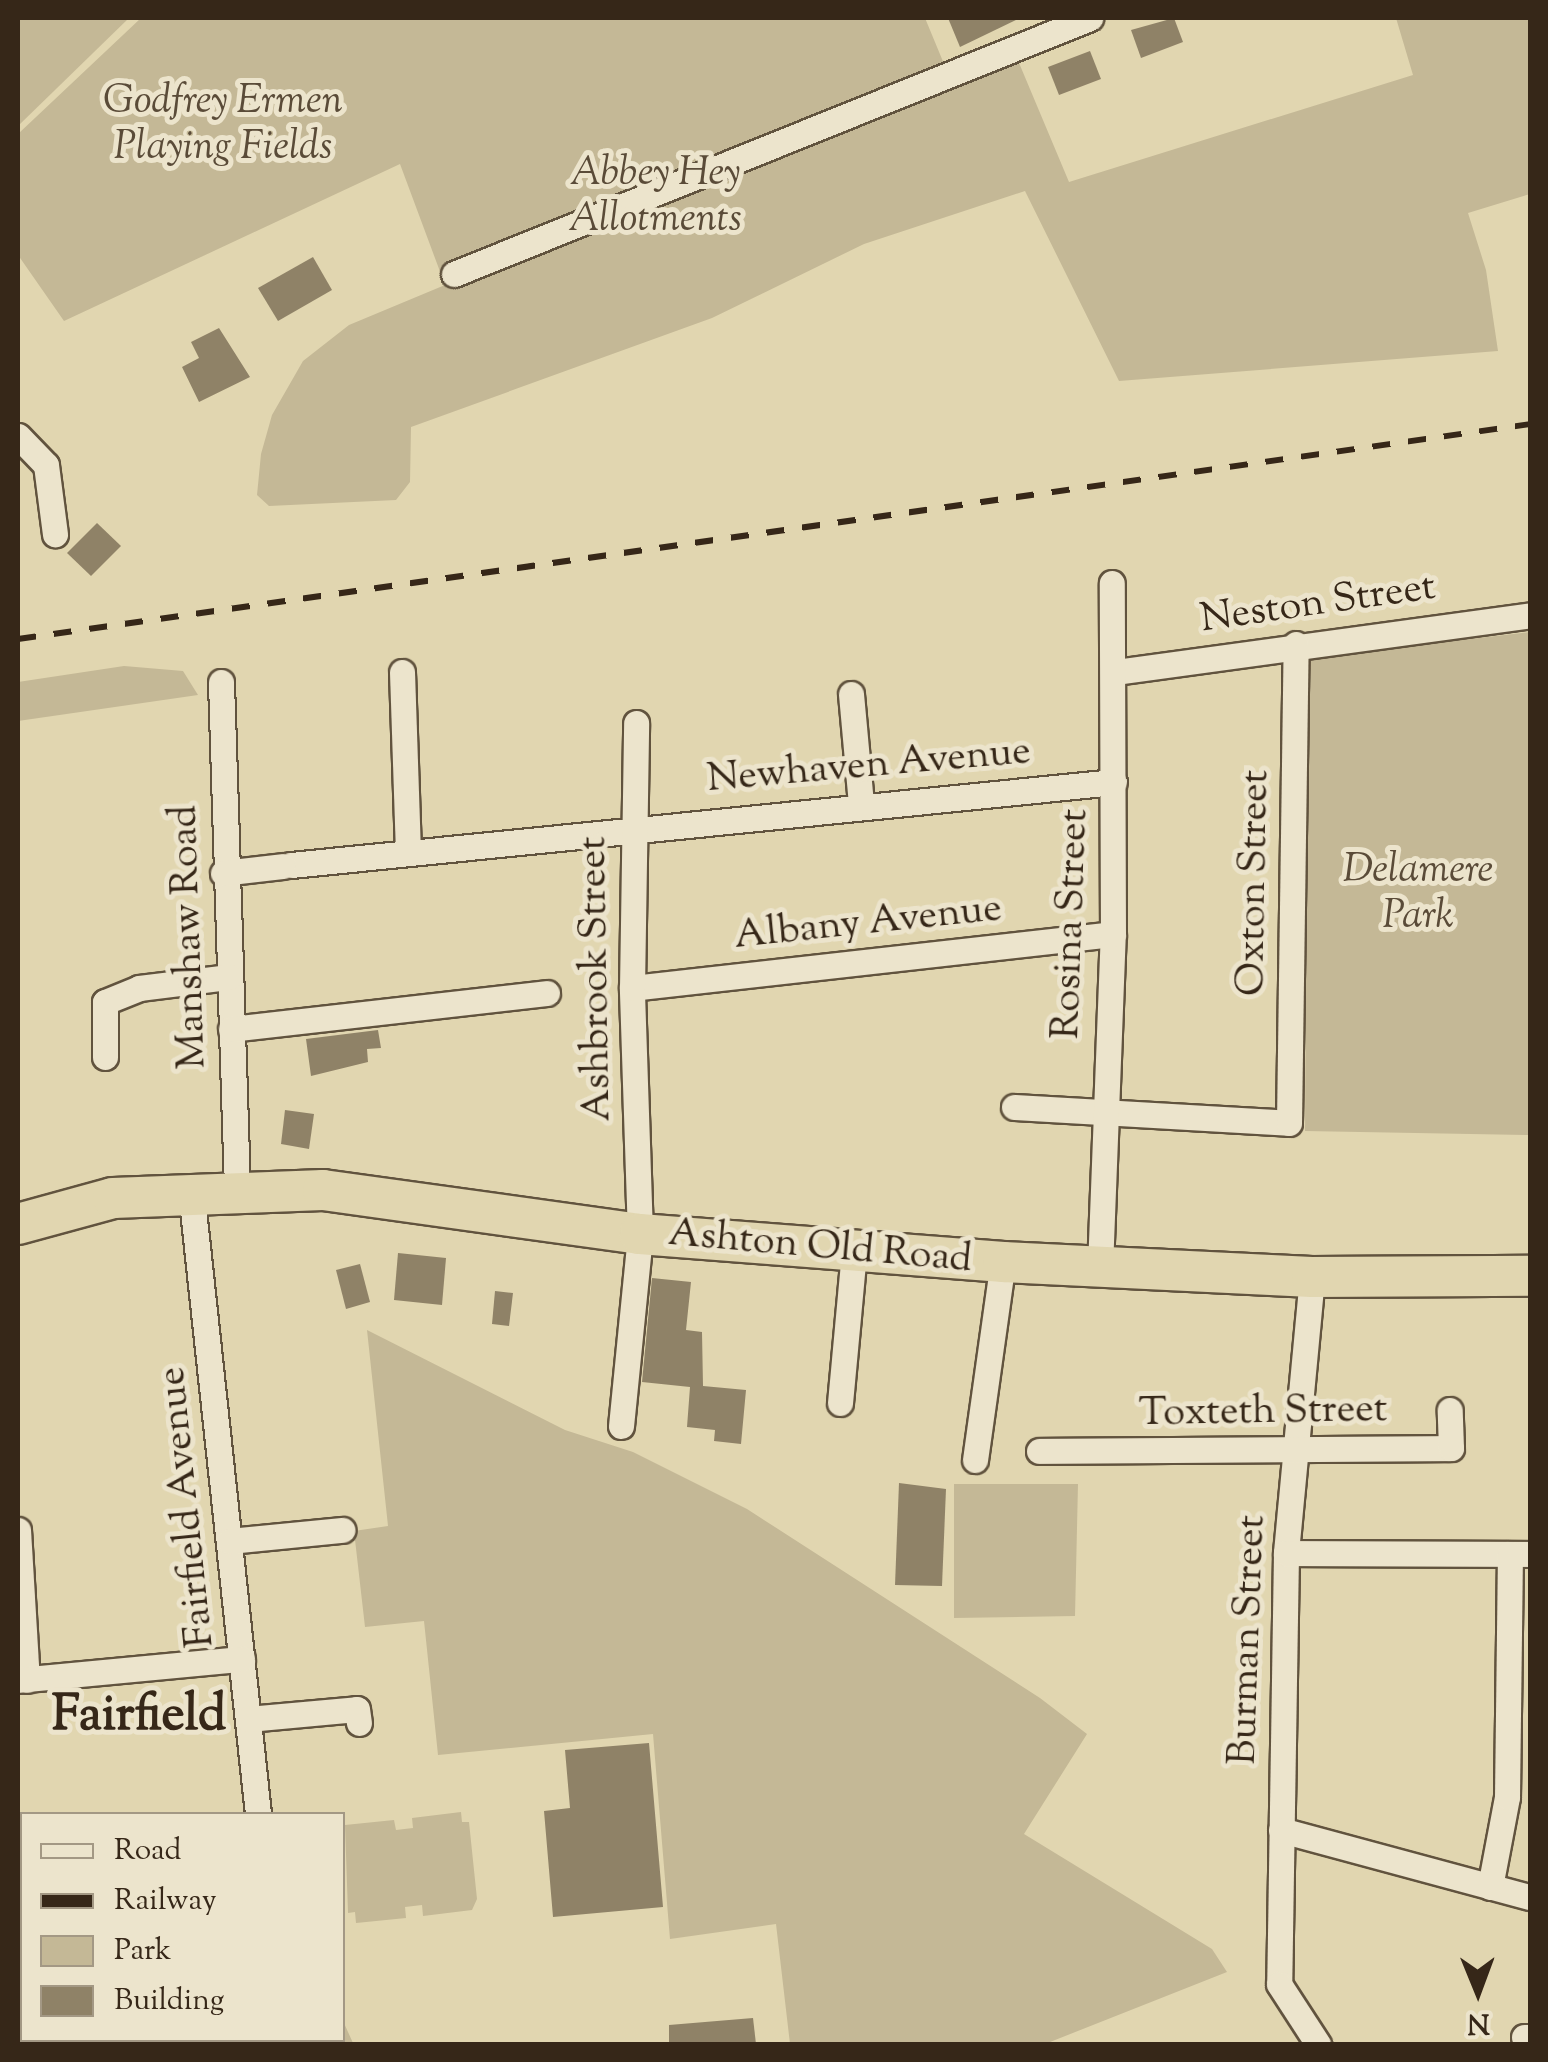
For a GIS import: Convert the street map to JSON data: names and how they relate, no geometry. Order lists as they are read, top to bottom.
{
  "streets": {
    "highway": ["Ashton Old Road"],
    "street": [
      "Neston Street",
      "Newhaven Avenue",
      "Oxton Street",
      "Albany Avenue",
      "Rosina Street",
      "Manshaw Road",
      "Ashbrook Street",
      "Toxteth Street",
      "Fairfield Avenue",
      "Burman Street"
    ]
  },
  "crossings": [
    ["Neston Street", "Oxton Street"],
    ["Neston Street", "Rosina Street"],
    ["Newhaven Avenue", "Rosina Street"],
    ["Newhaven Avenue", "Manshaw Road"],
    ["Newhaven Avenue", "Ashbrook Street"],
    ["Oxton Street", "Rosina Street"],
    ["Albany Avenue", "Rosina Street"],
    ["Albany Avenue", "Ashbrook Street"],
    ["Rosina Street", "Ashton Old Road"],
    ["Manshaw Road", "Ashton Old Road"],
    ["Ashbrook Street", "Ashton Old Road"],
    ["Ashton Old Road", "Fairfield Avenue"],
    ["Ashton Old Road", "Burman Street"],
    ["Toxteth Street", "Burman Street"]
  ],
  "districts": ["Fairfield"],
  "parks": ["Godfrey Ermen Playing Fields", "Abbey Hey Allotments", "Delamere Park"],
  "legend": [
    "Road",
    "Railway",
    "Park",
    "Building"
  ],
  "north": "bottom"
}
